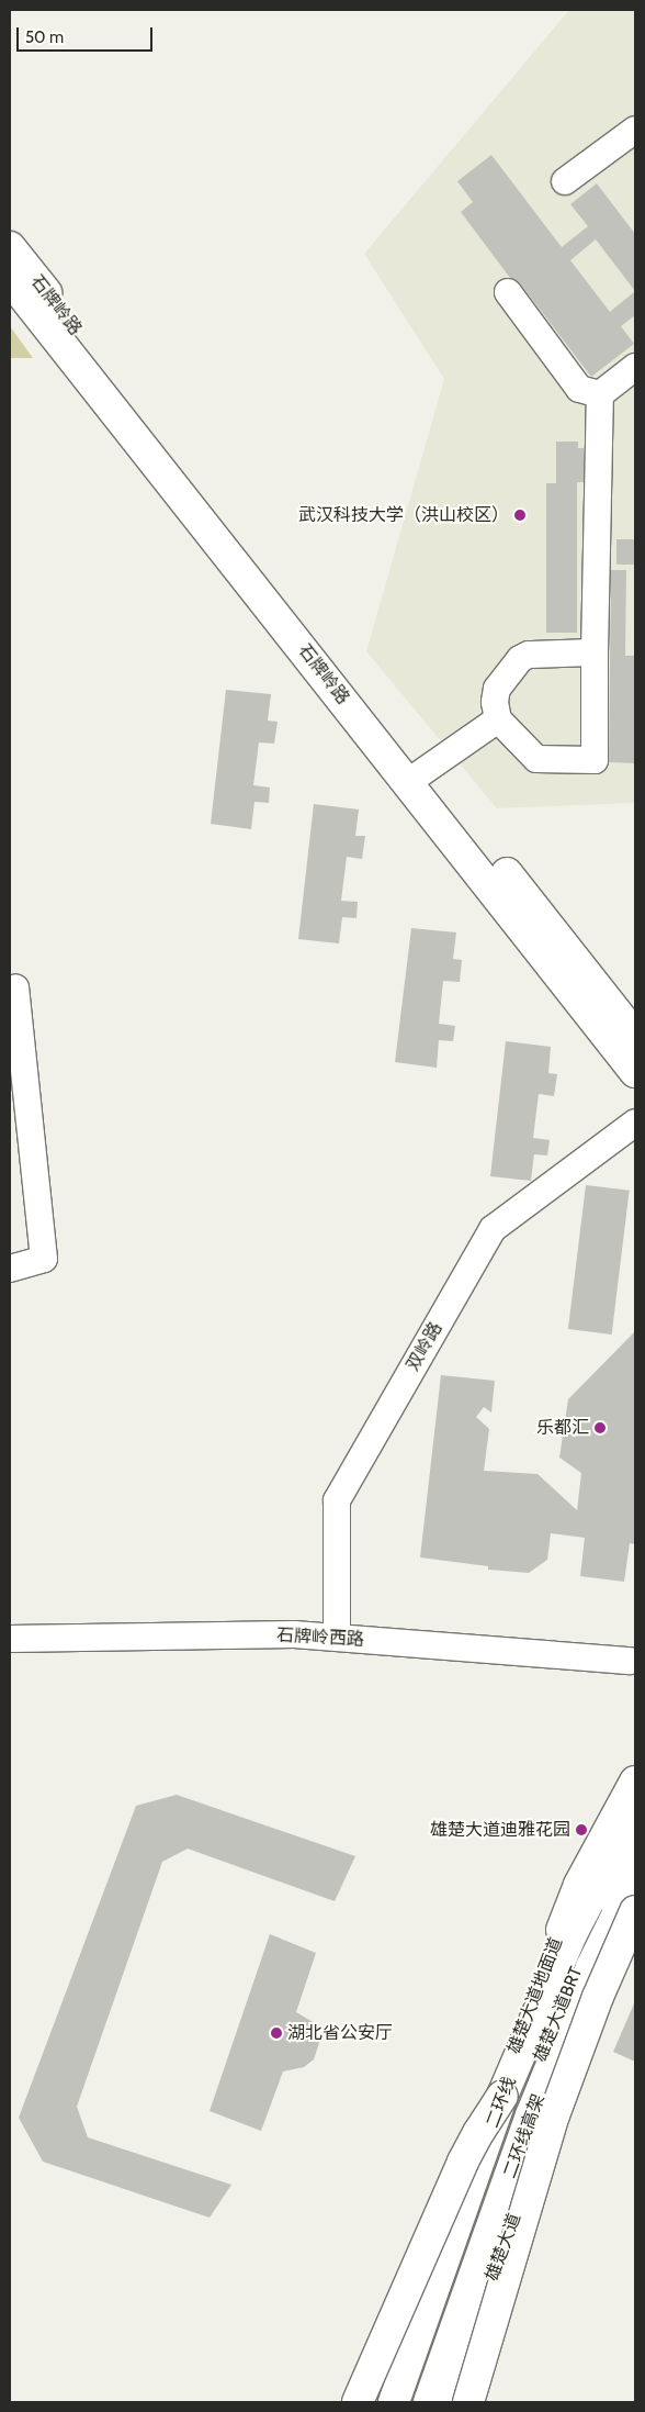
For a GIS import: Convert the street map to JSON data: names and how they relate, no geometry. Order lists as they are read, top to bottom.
{
  "streets": {
    "main road": [
      "石牌岭路",
      "雄楚大道地面道",
      "二环线",
      "二环线高架",
      "雄楚大道"
    ],
    "street": ["双岭路", "石牌岭西路", "雄楚大道BRT"]
  },
  "crossings": [
    ["双岭路", "石牌岭西路"]
  ],
  "places": [
    "武汉科技大学（洪山校区）",
    "乐都汇",
    "雄楚大道迪雅花园",
    "湖北省公安厅"
  ],
  "scale_bar": "50 m"
}
